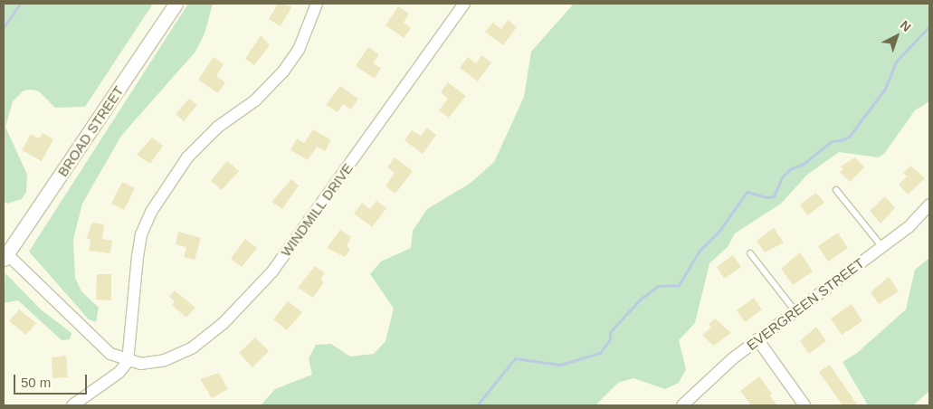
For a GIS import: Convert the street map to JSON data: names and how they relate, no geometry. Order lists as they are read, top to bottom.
{
  "streets": {
    "street": ["BROAD STREET", "WINDMILL DRIVE", "EVERGREEN STREET"]
  },
  "scale_bar": "50 m",
  "north": "top right"
}
